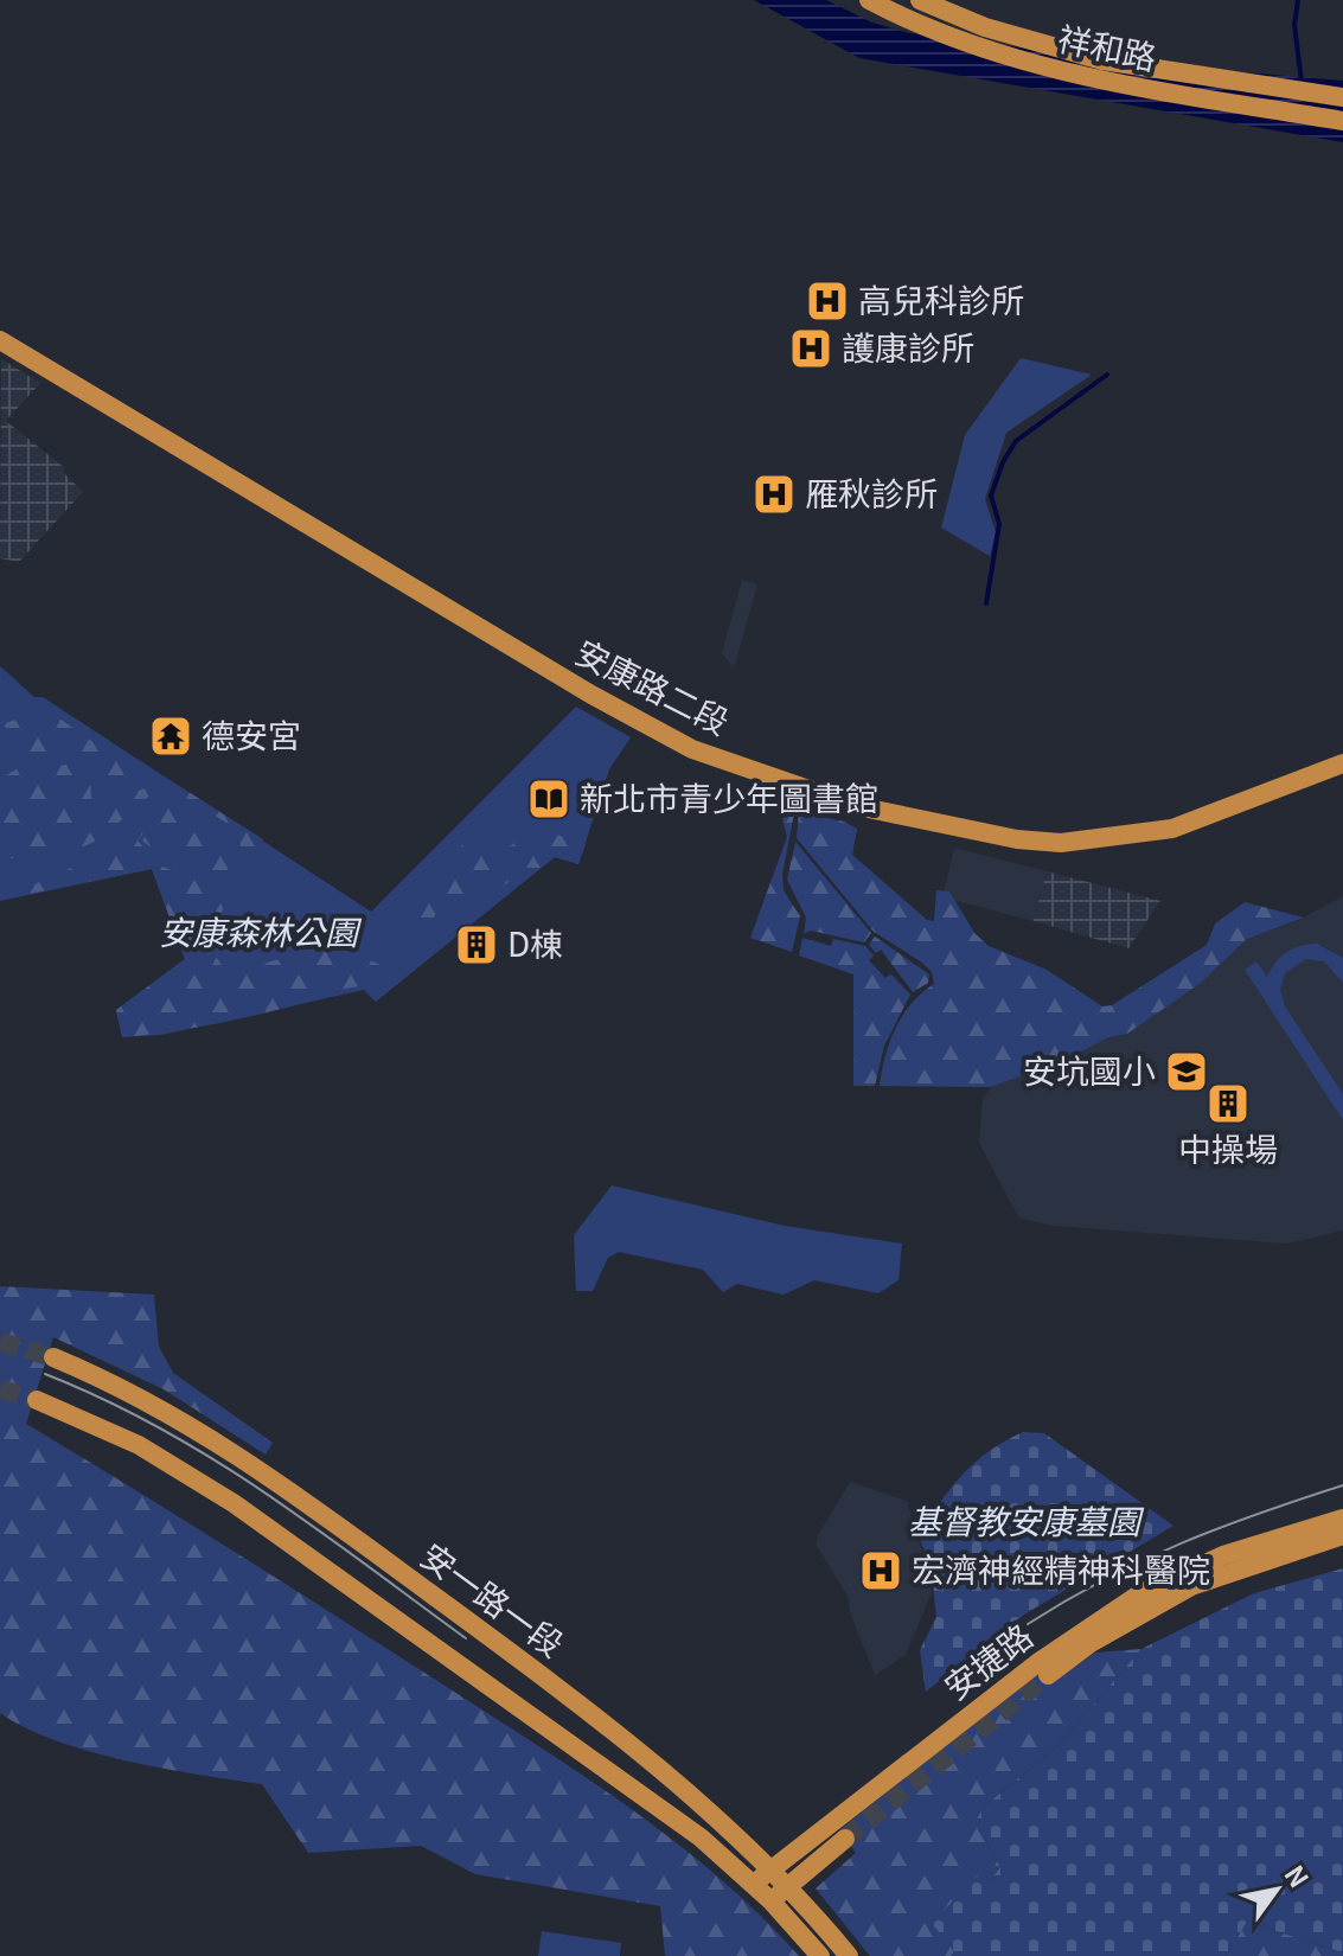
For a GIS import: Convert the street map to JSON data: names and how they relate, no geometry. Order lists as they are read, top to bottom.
{
  "streets": {
    "street": [
      "祥和路",
      "安康路二段",
      "安一路一段",
      "安捷路"
    ]
  },
  "crossings": [
    ["安一路一段", "安捷路"]
  ],
  "parks": ["安康森林公園", "基督教安康墓園"],
  "places": {
    "hospital": [
      "高兒科診所",
      "護康診所",
      "雁秋診所",
      "宏濟神經精神科醫院"
    ],
    "temple": ["德安宮"],
    "library": ["新北市青少年圖書館"],
    "building": ["D棟", "中操場"],
    "school or university": ["安坑國小"]
  },
  "north": "top right"
}
